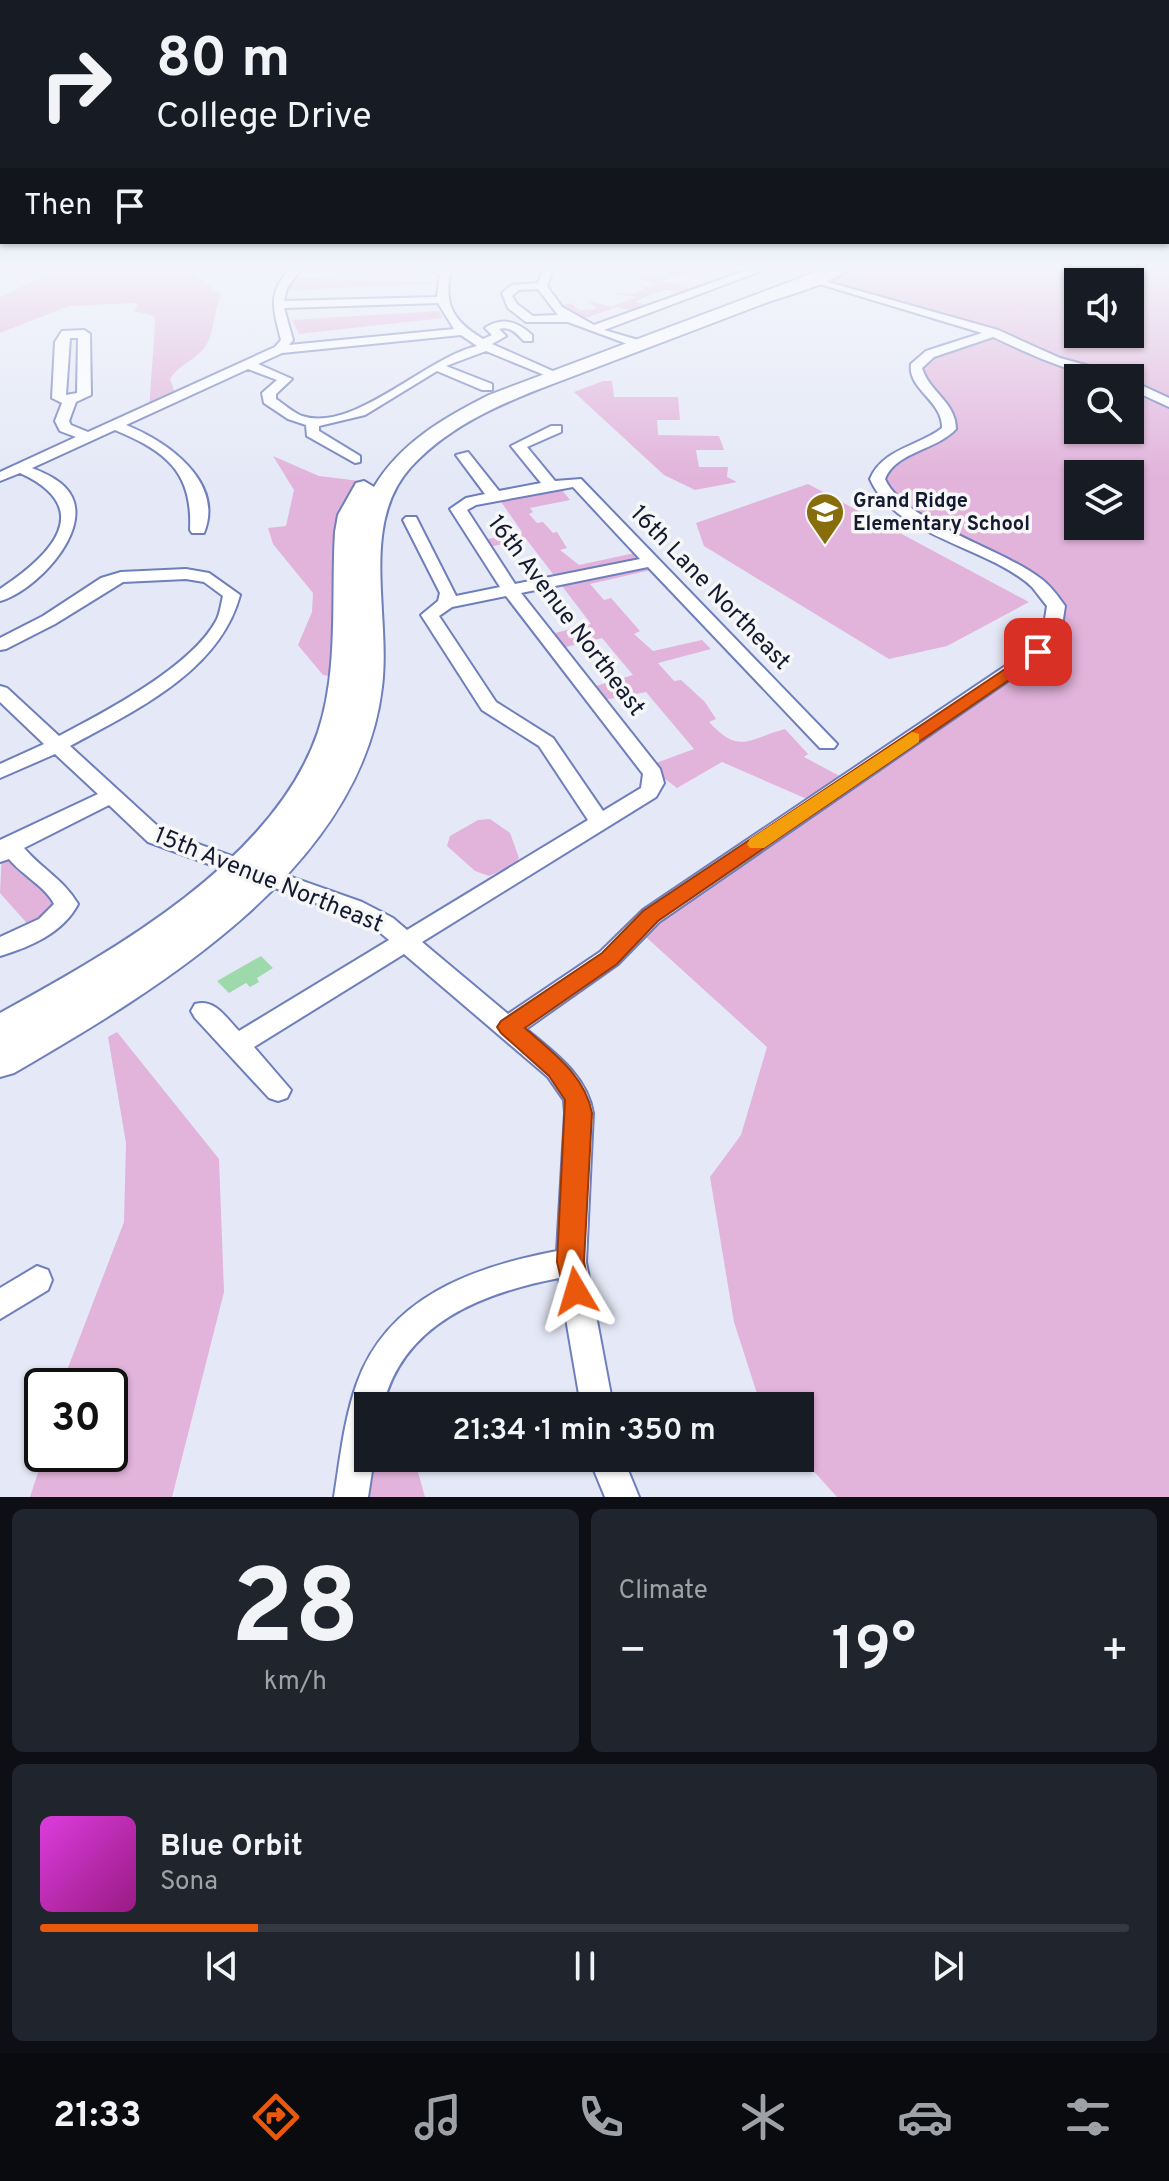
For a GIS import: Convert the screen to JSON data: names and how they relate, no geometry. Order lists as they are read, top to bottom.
{
  "streets": {
    "street": ["16th Lane Northeast", "16th Avenue Northeast", "15th Avenue Northeast"]
  },
  "crossings": [
    ["16th Lane Northeast", "16th Avenue Northeast"]
  ],
  "places": {
    "school or university": ["Grand Ridge Elementary School"]
  },
  "page": {
    "turn": ["80 m", "College Drive"],
    "then": "Then",
    "limit": "30",
    "trip": "21:34 · 1 min · 350 m",
    "tile": [
      ["28", "km/h"],
      "Climate"
    ],
    "heat": ["−", "19°", "+"],
    "song": ["Blue Orbit", "Sona"],
    "tabs": "21:33"
  }
}
